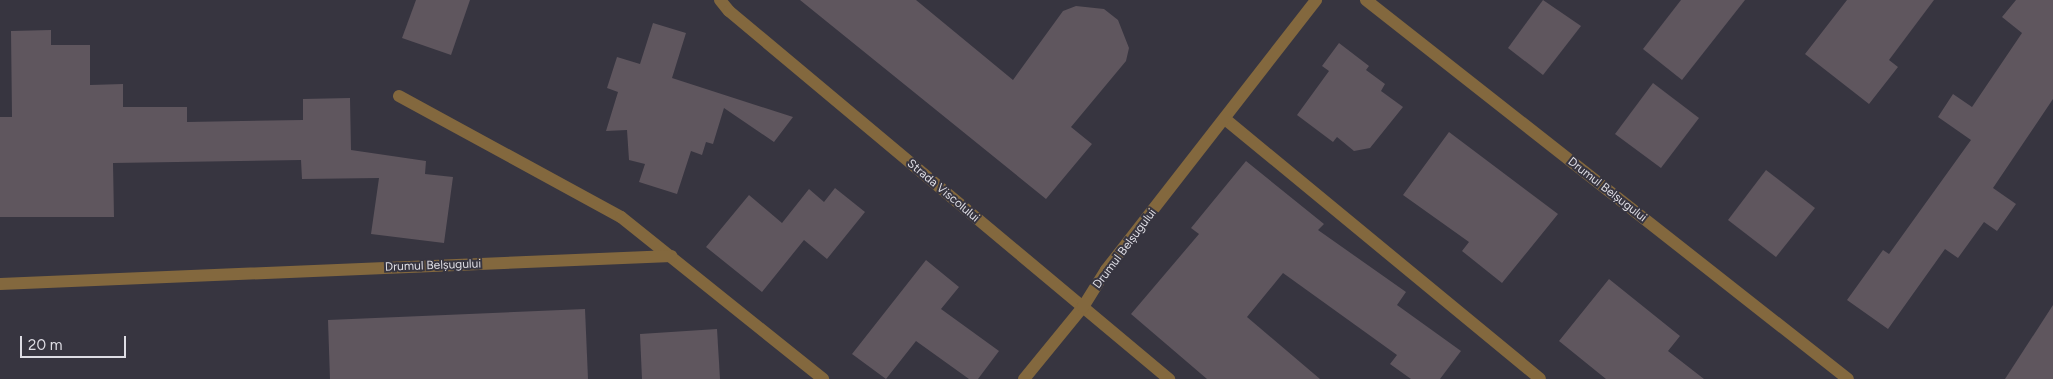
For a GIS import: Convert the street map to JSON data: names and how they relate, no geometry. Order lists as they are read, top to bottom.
{
  "streets": {
    "street": ["Drumul Belșugului", "Strada Viscolului"]
  },
  "crossings": [
    ["Drumul Belșugului", "Strada Viscolului"]
  ],
  "scale_bar": "20 m"
}
